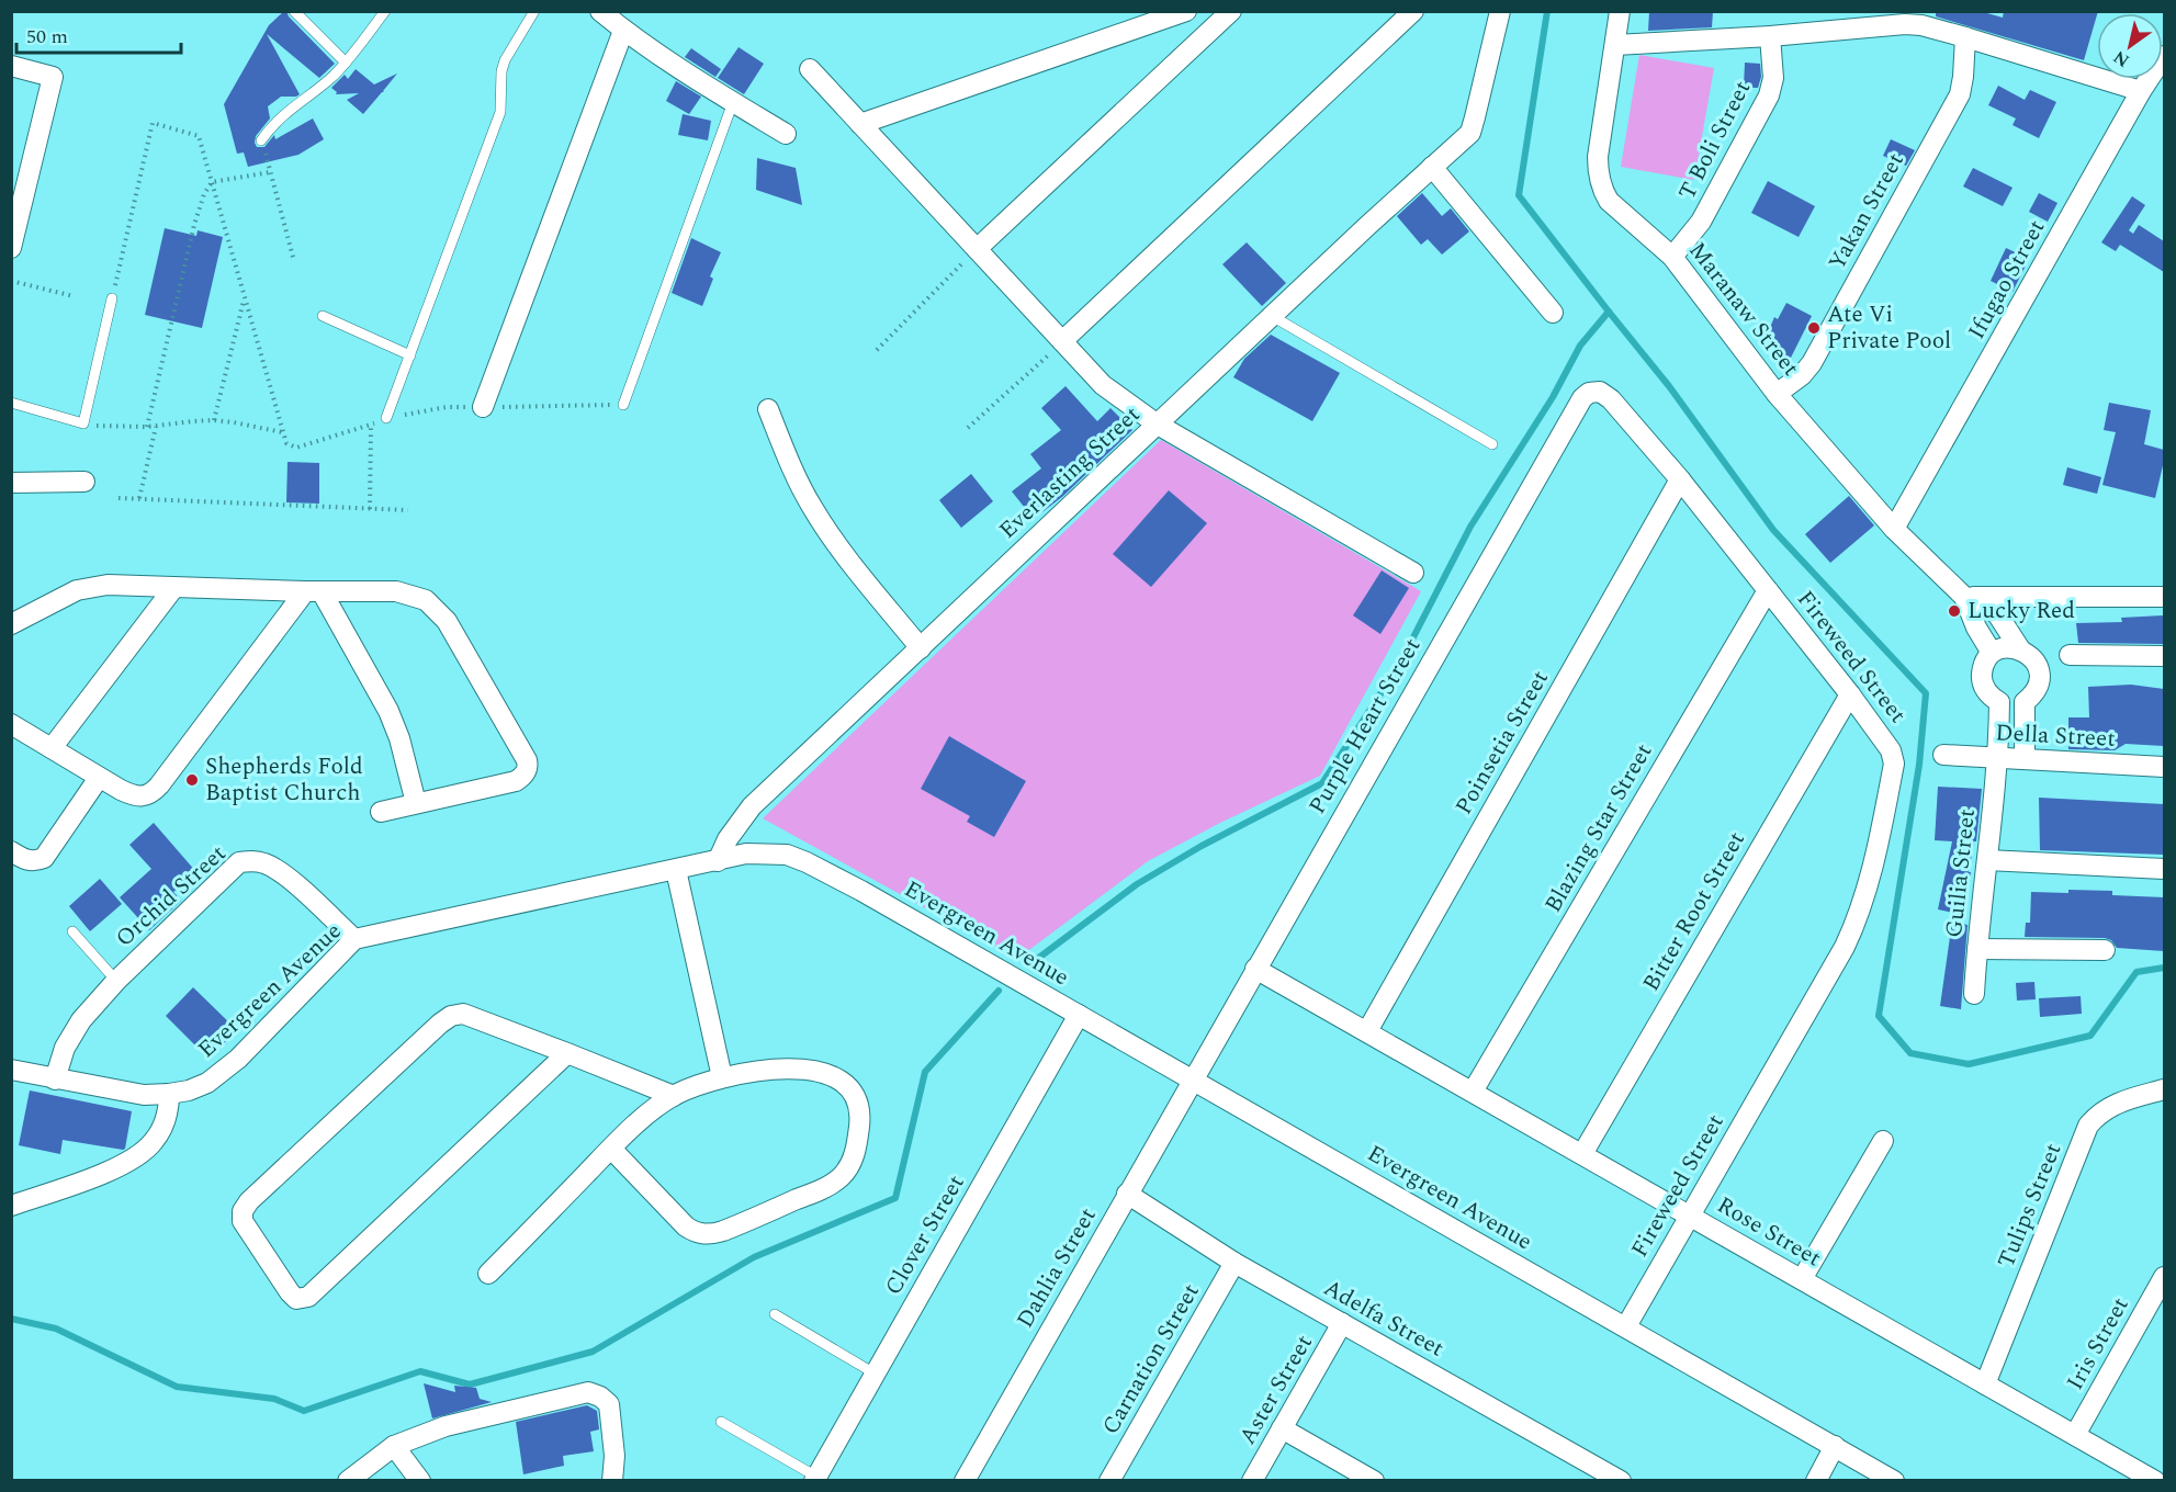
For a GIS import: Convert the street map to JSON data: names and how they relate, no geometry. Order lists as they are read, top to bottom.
{
  "streets": {
    "street": [
      "T Boli Street",
      "Yakan Street",
      "Ifugao Street",
      "Maranaw Street",
      "Everlasting Street",
      "Fireweed Street",
      "Purple Heart Street",
      "Della Street",
      "Poinsetia Street",
      "Blazing Star Street",
      "Guilia Street",
      "Orchid Street",
      "Bitter Root Street",
      "Evergreen Avenue",
      "Tulips Street",
      "Rose Street",
      "Clover Street",
      "Dahlia Street",
      "Adelfa Street",
      "Iris Street",
      "Carnation Street",
      "Aster Street"
    ]
  },
  "crossings": [
    ["T Boli Street", "Maranaw Street"],
    ["Yakan Street", "Maranaw Street"],
    ["Ifugao Street", "Maranaw Street"],
    ["Maranaw Street", "Della Street"],
    ["Everlasting Street", "Evergreen Avenue"],
    ["Fireweed Street", "Purple Heart Street"],
    ["Fireweed Street", "Poinsetia Street"],
    ["Fireweed Street", "Blazing Star Street"],
    ["Fireweed Street", "Bitter Root Street"],
    ["Fireweed Street", "Evergreen Avenue"],
    ["Fireweed Street", "Rose Street"],
    ["Purple Heart Street", "Evergreen Avenue"],
    ["Purple Heart Street", "Rose Street"],
    ["Purple Heart Street", "Dahlia Street"],
    ["Della Street", "Guilia Street"],
    ["Poinsetia Street", "Rose Street"],
    ["Blazing Star Street", "Rose Street"],
    ["Orchid Street", "Evergreen Avenue"],
    ["Bitter Root Street", "Rose Street"],
    ["Evergreen Avenue", "Clover Street"],
    ["Evergreen Avenue", "Dahlia Street"],
    ["Tulips Street", "Rose Street"],
    ["Rose Street", "Iris Street"],
    ["Dahlia Street", "Adelfa Street"],
    ["Adelfa Street", "Carnation Street"],
    ["Adelfa Street", "Aster Street"]
  ],
  "places": ["Ate Vi Private Pool", "Lucky Red", "Shepherds Fold Baptist Church"],
  "scale_bar": "50 m",
  "north": "bottom left"
}
